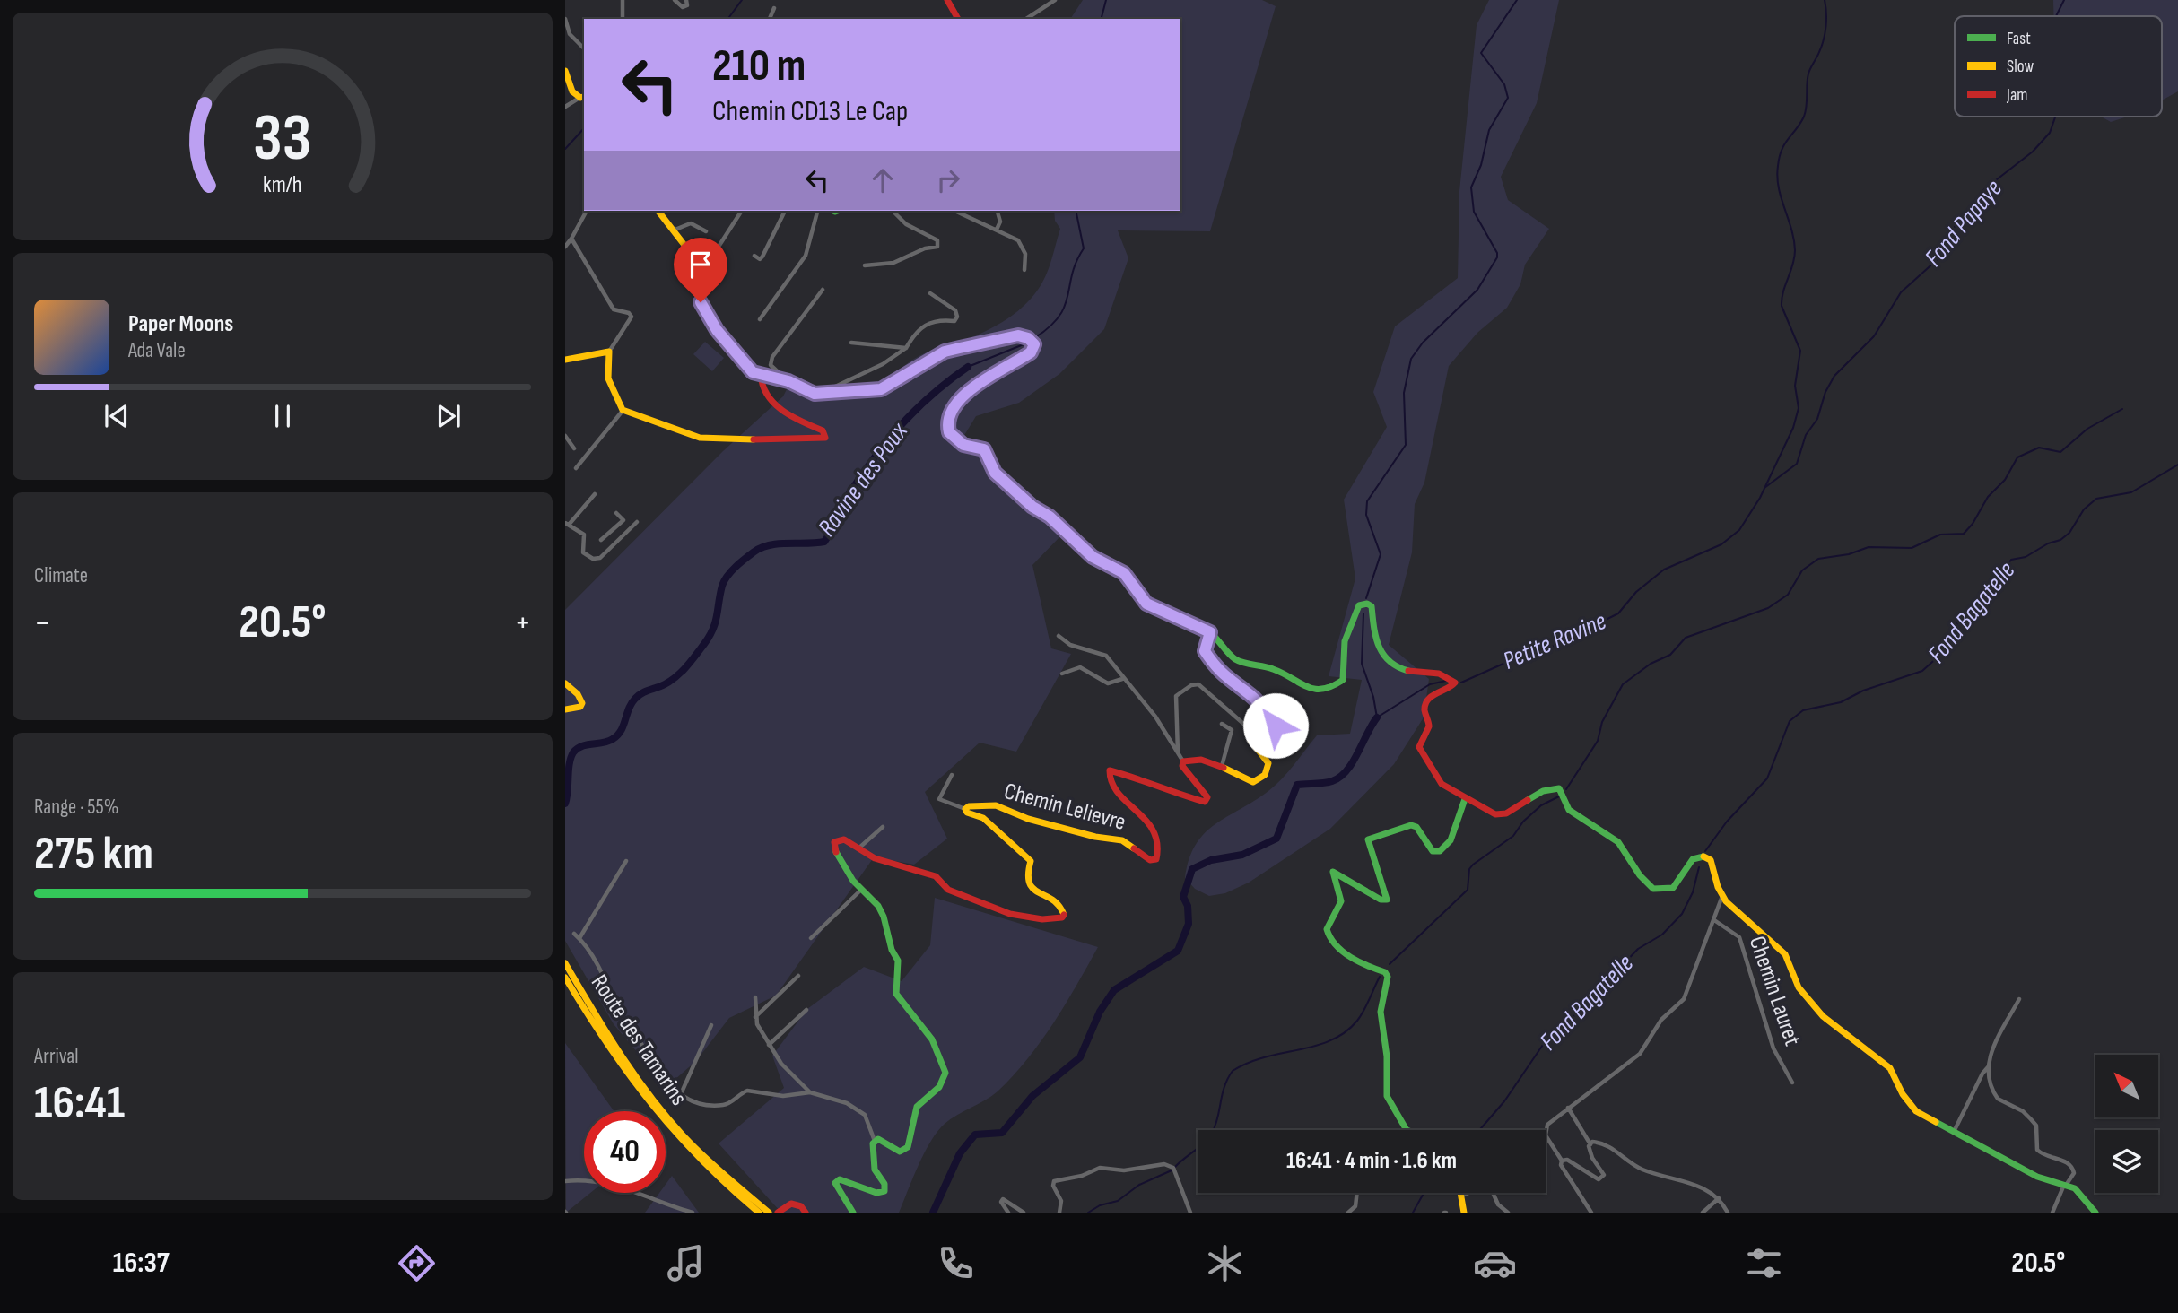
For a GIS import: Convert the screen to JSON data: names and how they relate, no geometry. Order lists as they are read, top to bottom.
{
  "streets": {
    "main road": ["Chemin Lelievre", "Route des Tamarins"],
    "street": ["Chemin Lauret"]
  },
  "water": [
    "Fond Papaye",
    "Ravine des Poux",
    "Fond Bagatelle",
    "Petite Ravine"
  ],
  "legend": ["Fast", "Slow", "Jam"],
  "north": "top left",
  "page": {
    "turn": ["210 m", "Chemin CD13 Le Cap"],
    "song": ["Paper Moons", "Ada Vale"],
    "tile": [
      "Climate",
      ["Range · 55%", "275 km"],
      ["Arrival", "16:41"]
    ],
    "heat": ["−", "20.5°", "+"],
    "limit": "40",
    "trip": "16:41 · 4 min · 1.6 km",
    "tabs": ["16:37", "20.5°"],
    "gauge": ["33", "km/h"]
  }
}
